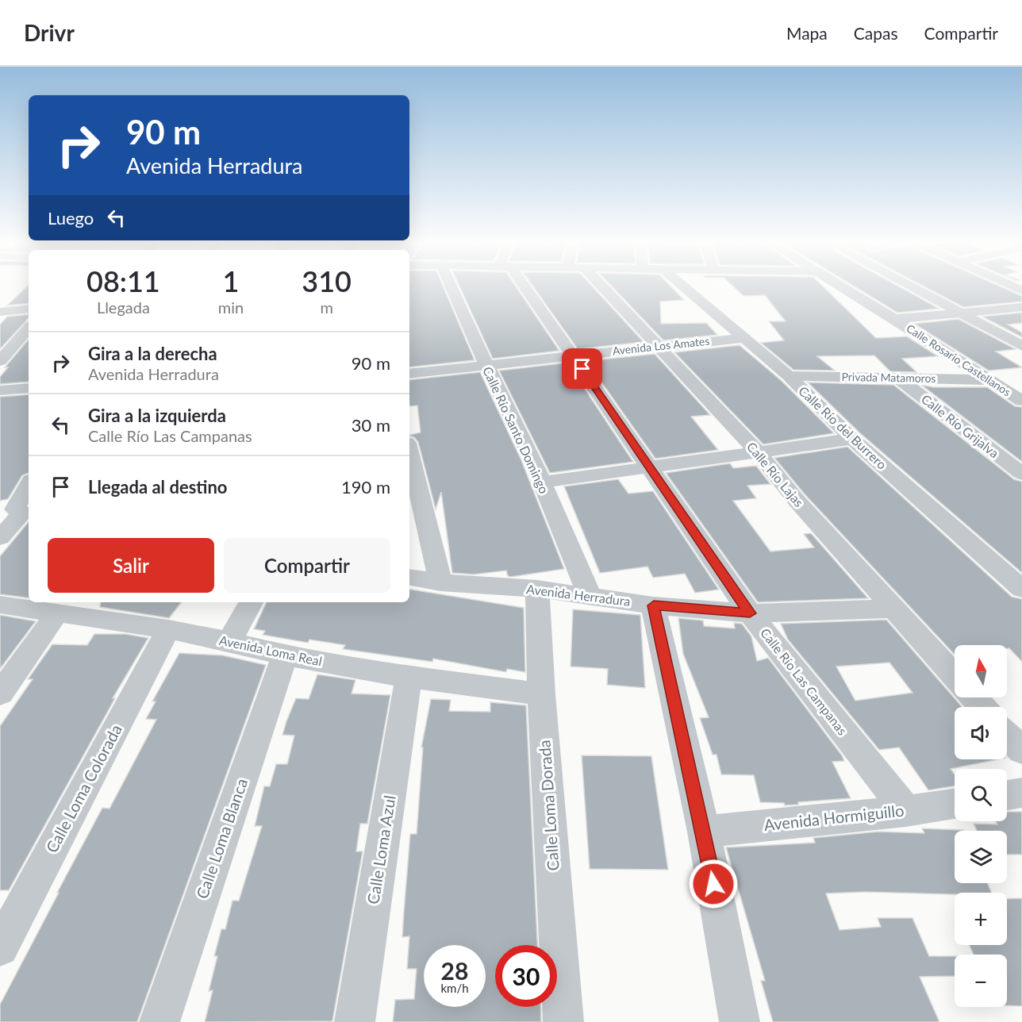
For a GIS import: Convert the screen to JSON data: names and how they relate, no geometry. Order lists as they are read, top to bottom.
{
  "streets": {
    "street": [
      "Avenida Los Amates",
      "Calle Rosario Castellanos",
      "Privada Matamoros",
      "Calle Río Grijalva",
      "Calle Río del Burrero",
      "Calle Río Santo Domingo",
      "Calle Río Lajas",
      "Avenida Herradura",
      "Avenida Loma Real",
      "Calle Río Las Campanas",
      "Calle Loma Colorada",
      "Calle Loma Dorada",
      "Avenida Hormiguillo",
      "Calle Loma Blanca",
      "Calle Loma Azul"
    ]
  },
  "crossings": [
    ["Avenida Los Amates", "Calle Río del Burrero"],
    ["Avenida Los Amates", "Calle Río Santo Domingo"],
    ["Avenida Los Amates", "Calle Río Lajas"],
    ["Avenida Los Amates", "Calle Río Las Campanas"],
    ["Calle Rosario Castellanos", "Privada Matamoros"],
    ["Privada Matamoros", "Calle Río Grijalva"],
    ["Privada Matamoros", "Calle Río del Burrero"],
    ["Calle Río Santo Domingo", "Avenida Herradura"],
    ["Calle Río Lajas", "Avenida Herradura"],
    ["Avenida Herradura", "Calle Río Las Campanas"],
    ["Avenida Herradura", "Calle Loma Dorada"],
    ["Avenida Loma Real", "Calle Loma Colorada"],
    ["Avenida Loma Real", "Calle Loma Dorada"],
    ["Avenida Loma Real", "Calle Loma Blanca"],
    ["Avenida Loma Real", "Calle Loma Azul"],
    ["Calle Río Las Campanas", "Avenida Hormiguillo"]
  ],
  "north": "top",
  "page": {
    "header": "Drivr",
    "nav": ["Mapa", "Capas", "Compartir"],
    "turn": ["90 m", "Avenida Herradura"],
    "then": "Luego",
    "eta": [
      "08:11",
      "Llegada",
      "1",
      "min",
      "310",
      "m"
    ],
    "list": [
      {
        "name": "Gira a la derecha",
        "note": "Avenida Herradura",
        "value": "90 m"
      },
      {
        "name": "Gira a la izquierda",
        "note": "Calle Río Las Campanas",
        "value": "30 m"
      },
      {
        "name": "Llegada al destino",
        "value": "190 m"
      }
    ],
    "buttons": ["Salir", "Compartir"],
    "map_buttons": ["+", "−"],
    "speed": "28 km/h",
    "limit": "30"
  }
}
